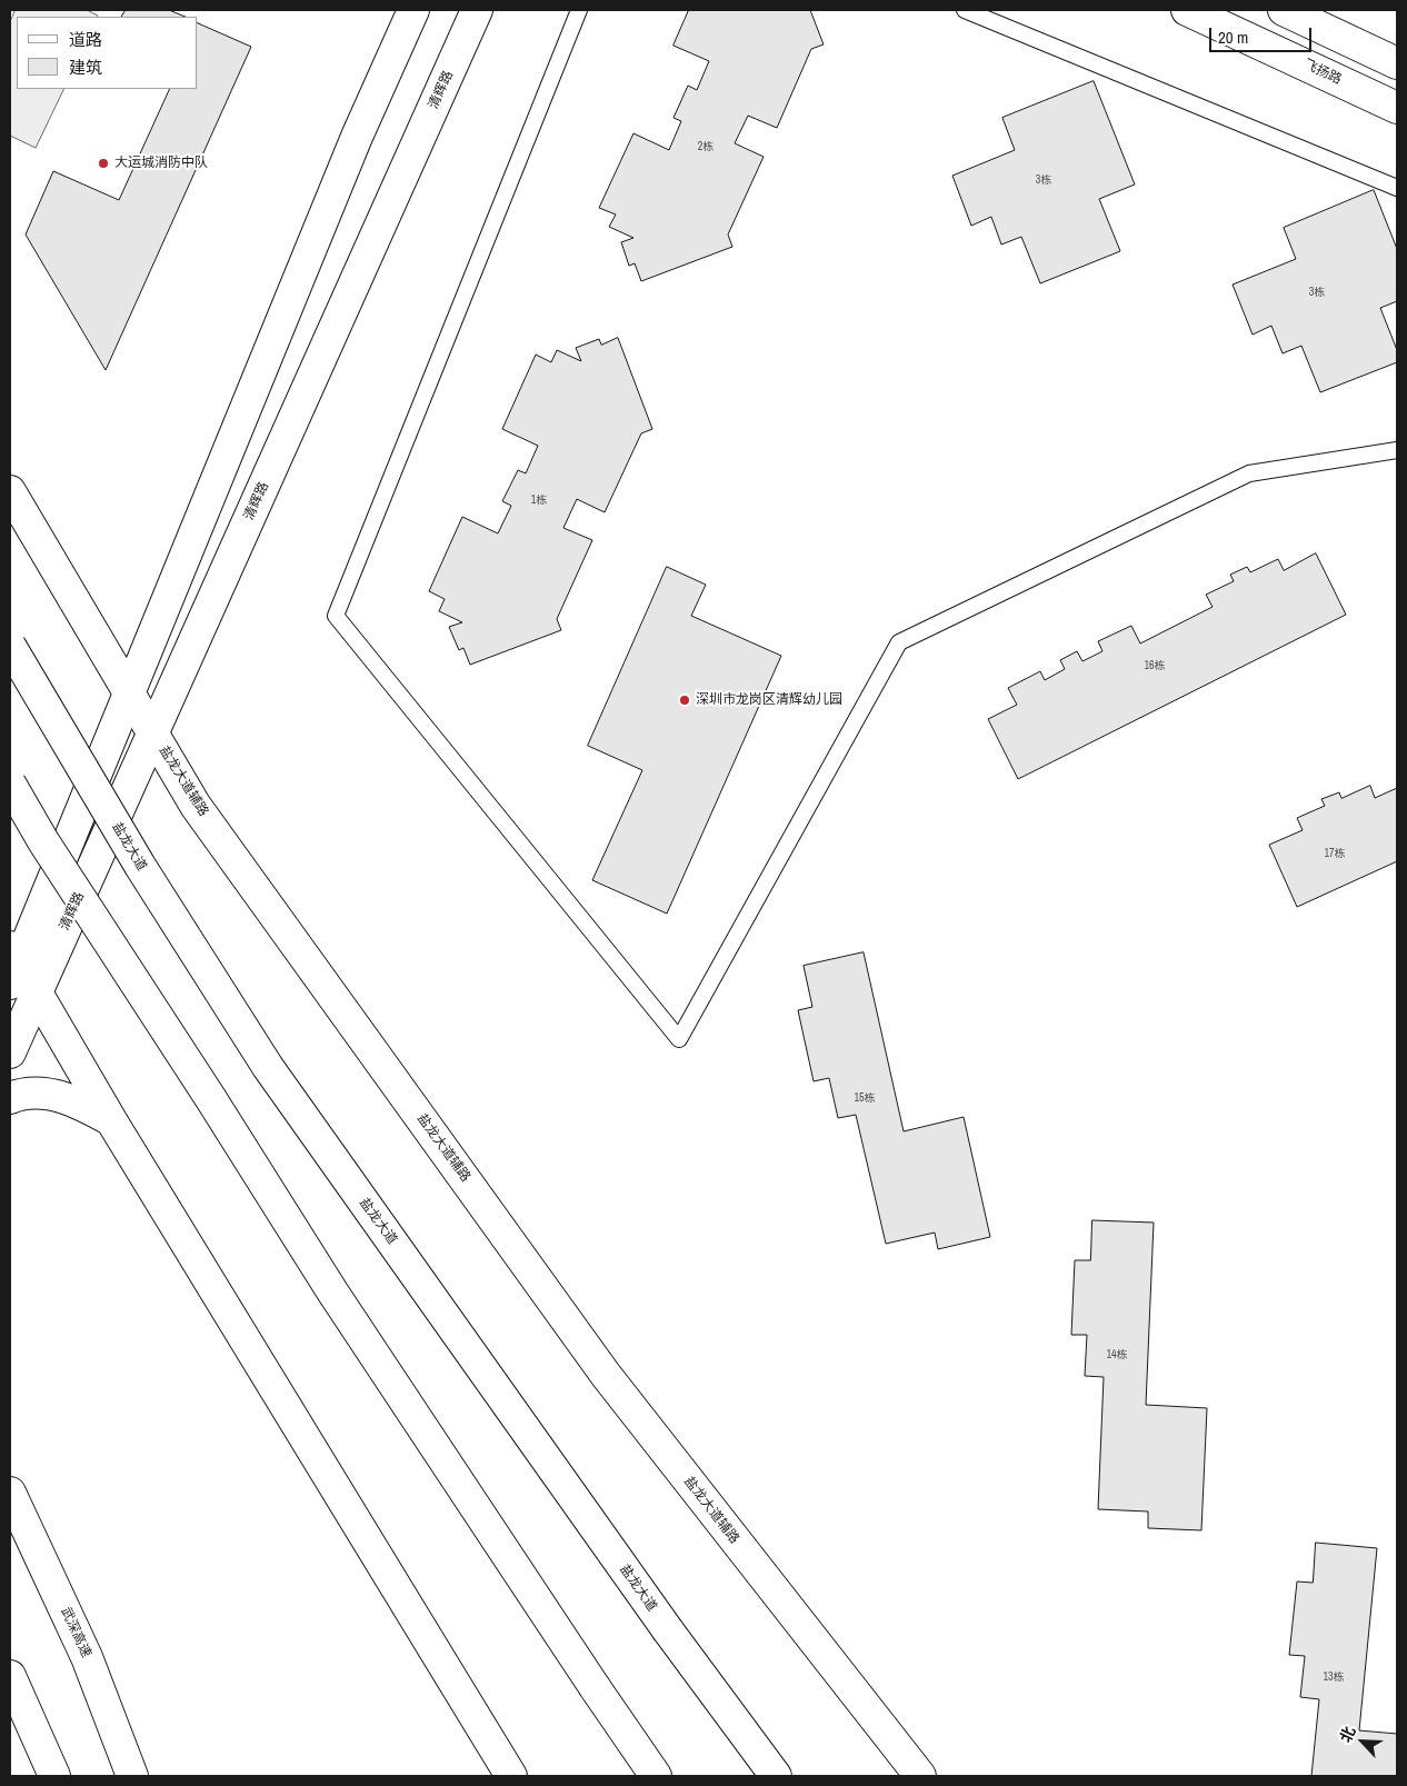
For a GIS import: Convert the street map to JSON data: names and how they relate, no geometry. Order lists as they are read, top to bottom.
{
  "streets": {
    "main road": [
      "飞扬路",
      "清辉路",
      "盐龙大道辅路",
      "盐龙大道",
      "武深高速"
    ]
  },
  "crossings": [
    ["清辉路", "盐龙大道辅路"]
  ],
  "places": ["大运城消防中队", "深圳市龙岗区清辉幼儿园"],
  "house_numbers": [
    "2栋",
    "3栋",
    "3栋",
    "1栋",
    "16栋",
    "17栋",
    "15栋",
    "14栋",
    "13栋"
  ],
  "legend": ["道路", "建筑"],
  "scale_bar": "20 m",
  "north": "top left"
}
